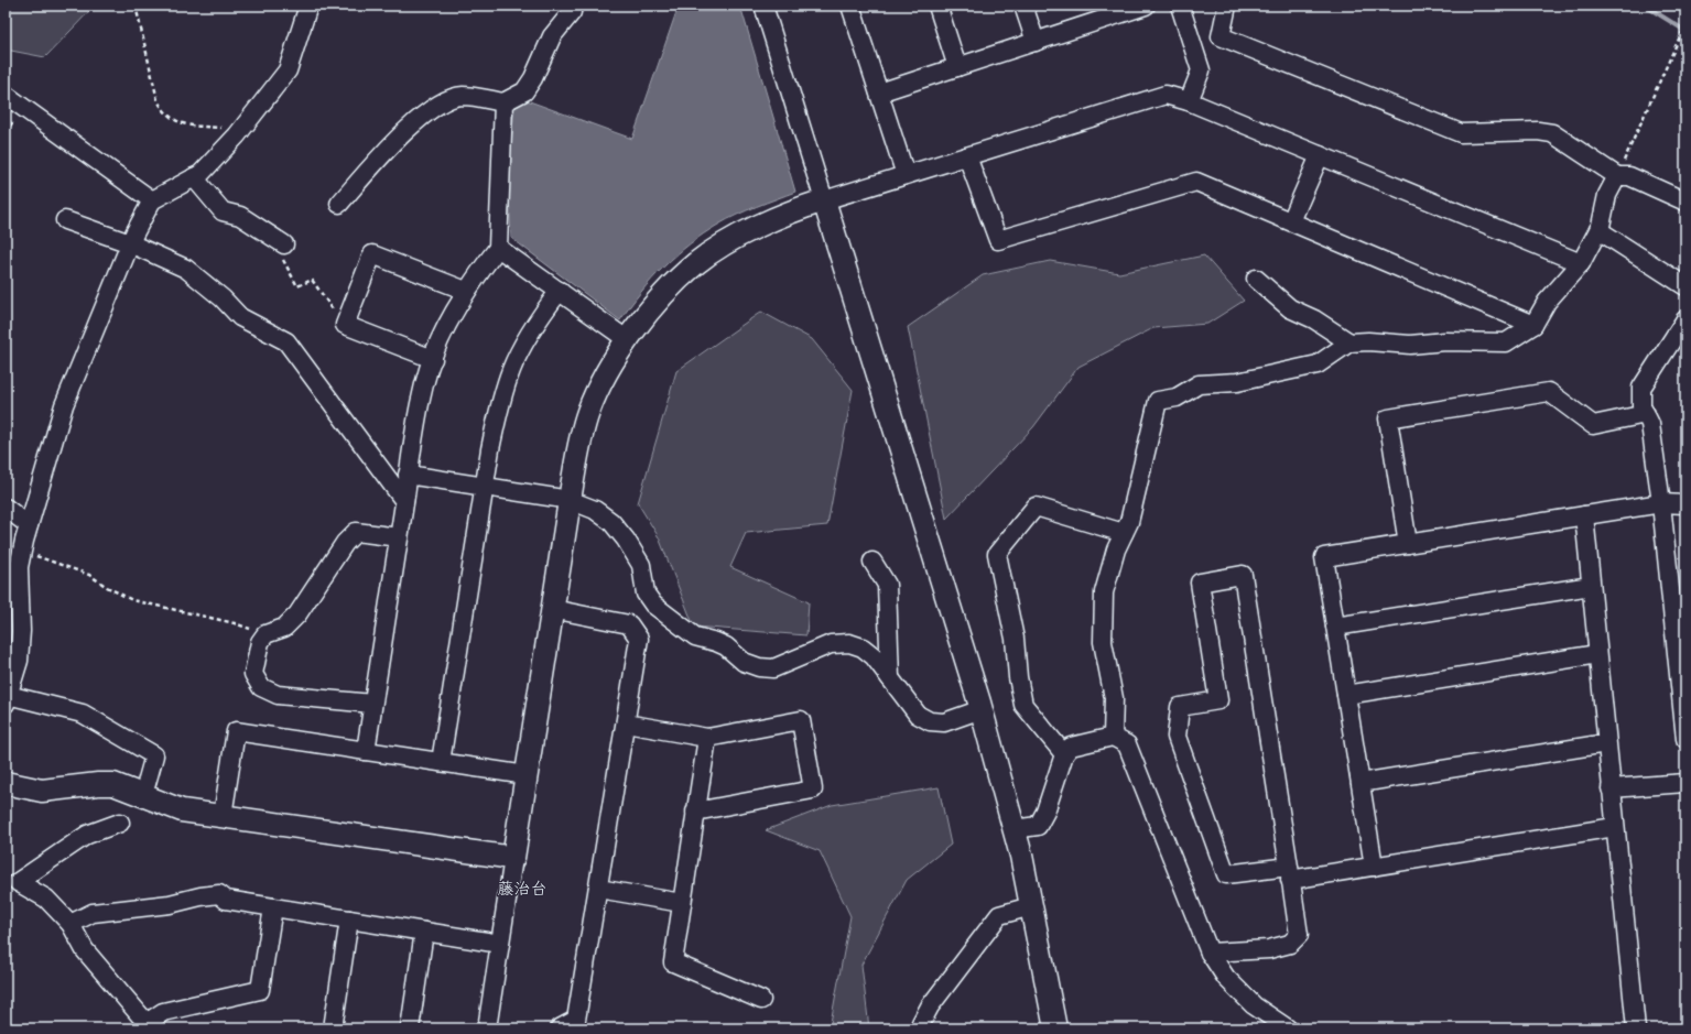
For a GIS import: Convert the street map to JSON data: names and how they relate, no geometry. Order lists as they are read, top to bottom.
{
  "districts": ["藤治台"]
}
